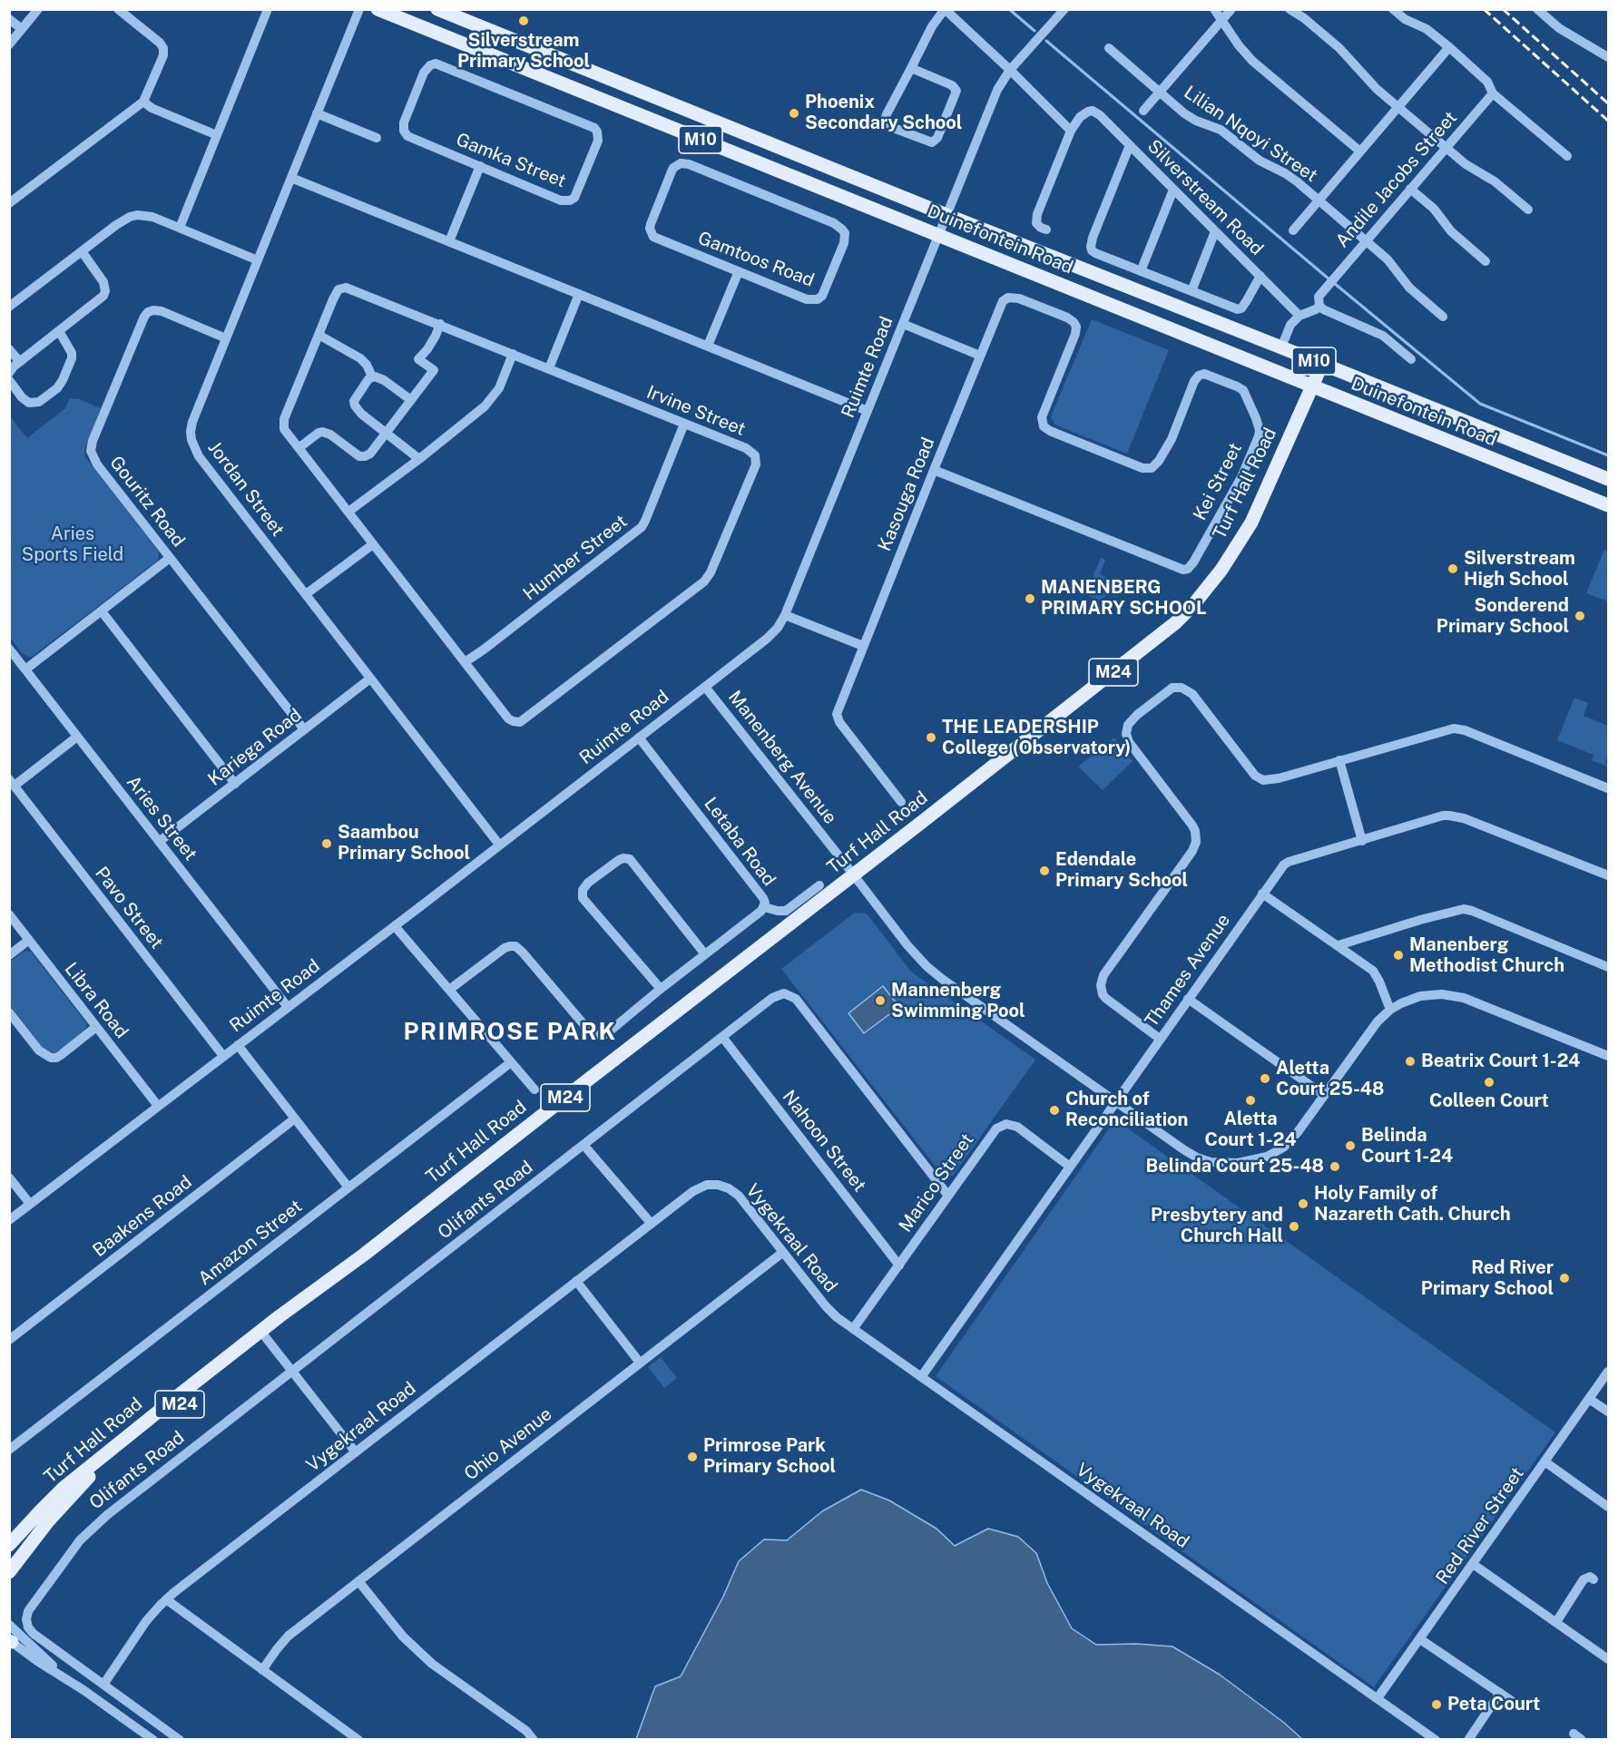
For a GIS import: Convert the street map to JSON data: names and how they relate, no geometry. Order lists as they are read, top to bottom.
{
  "streets": {
    "main road": [
      "M10",
      "Duinefontein Road",
      "Turf Hall Road",
      "M24"
    ],
    "street": [
      "Lilian Nqoyi Street",
      "Gamka Street",
      "Andile Jacobs Street",
      "Silverstream Road",
      "Gamtoos Road",
      "Ruimte Road",
      "Irvine Street",
      "Kei Street",
      "Jordan Street",
      "Kasouga Road",
      "Gouritz Road",
      "Humber Street",
      "Kariega Road",
      "Manenberg Avenue",
      "Aries Street",
      "Letaba Road",
      "Pavo Street",
      "Thames Avenue",
      "Libra Road",
      "Nahoon Street",
      "Marico Street",
      "Olifants Road",
      "Baakens Road",
      "Vygekraal Road",
      "Amazon Street",
      "Ohio Avenue",
      "Red River Street"
    ]
  },
  "crossings": [
    ["Lilian Nqoyi Street", "Andile Jacobs Street"],
    ["Duinefontein Road", "Ruimte Road"],
    ["Duinefontein Road", "Turf Hall Road"],
    ["Ruimte Road", "Jordan Street"],
    ["Ruimte Road", "Manenberg Avenue"],
    ["Ruimte Road", "Aries Street"],
    ["Ruimte Road", "Letaba Road"],
    ["Ruimte Road", "Pavo Street"],
    ["Ruimte Road", "Libra Road"],
    ["Irvine Street", "Humber Street"],
    ["Kei Street", "Kasouga Road"],
    ["Turf Hall Road", "Manenberg Avenue"],
    ["Jordan Street", "Gouritz Road"],
    ["Jordan Street", "Kariega Road"],
    ["Gouritz Road", "Kariega Road"],
    ["Kariega Road", "Aries Street"],
    ["Manenberg Avenue", "Thames Avenue"],
    ["Thames Avenue", "Marico Street"],
    ["Thames Avenue", "Vygekraal Road"],
    ["Nahoon Street", "Marico Street"],
    ["Nahoon Street", "Olifants Road"],
    ["Marico Street", "Olifants Road"],
    ["Marico Street", "Vygekraal Road"],
    ["Olifants Road", "Vygekraal Road"],
    ["Vygekraal Road", "Ohio Avenue"],
    ["Vygekraal Road", "Red River Street"]
  ],
  "districts": ["PRIMROSE PARK"],
  "parks": ["Aries Sports Field"],
  "places": [
    "Silverstream Primary School",
    "Phoenix Secondary School",
    "Silverstream High School",
    "MANENBERG PRIMARY SCHOOL",
    "Sonderend Primary School",
    "THE LEADERSHIP College (Observatory)",
    "Saambou Primary School",
    "Edendale Primary School",
    "Manenberg Methodist Church",
    "Mannenberg Swimming Pool",
    "Beatrix Court 1-24",
    "Aletta Court 25-48",
    "Colleen Court",
    "Aletta Court 1-24",
    "Church of Reconciliation",
    "Belinda Court 1-24",
    "Belinda Court 25-48",
    "Holy Family of Nazareth Cath. Church",
    "Presbytery and Church Hall",
    "Red River Primary School",
    "Primrose Park Primary School",
    "Peta Court"
  ]
}
